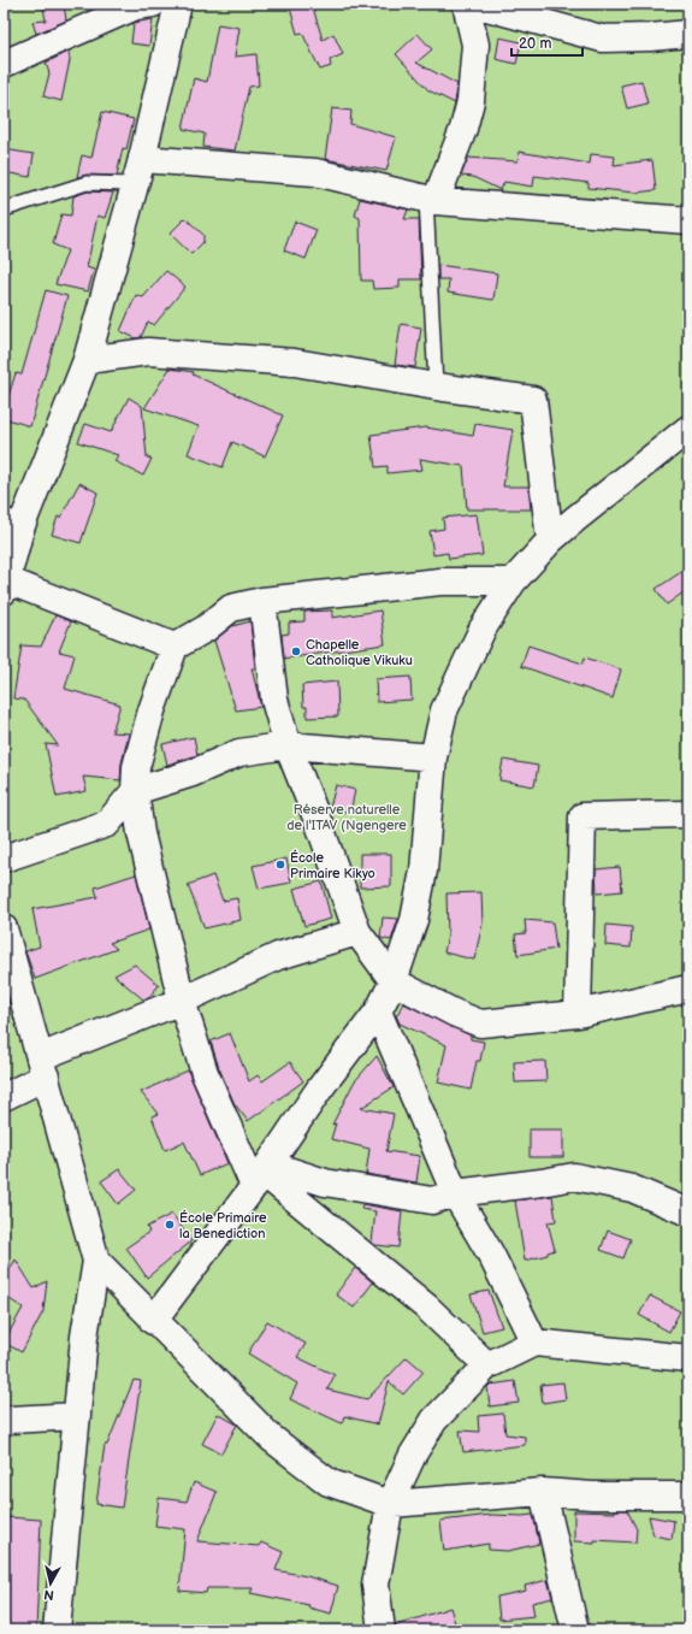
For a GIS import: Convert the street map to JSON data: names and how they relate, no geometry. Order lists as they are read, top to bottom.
{
  "parks": ["Réserve naturelle de l'ITAV (Ngengere"],
  "places": ["Chapelle Catholique Vikuku", "École Primaire Kikyo", "École Primaire la Benediction"],
  "scale_bar": "20 m",
  "north": "bottom"
}
